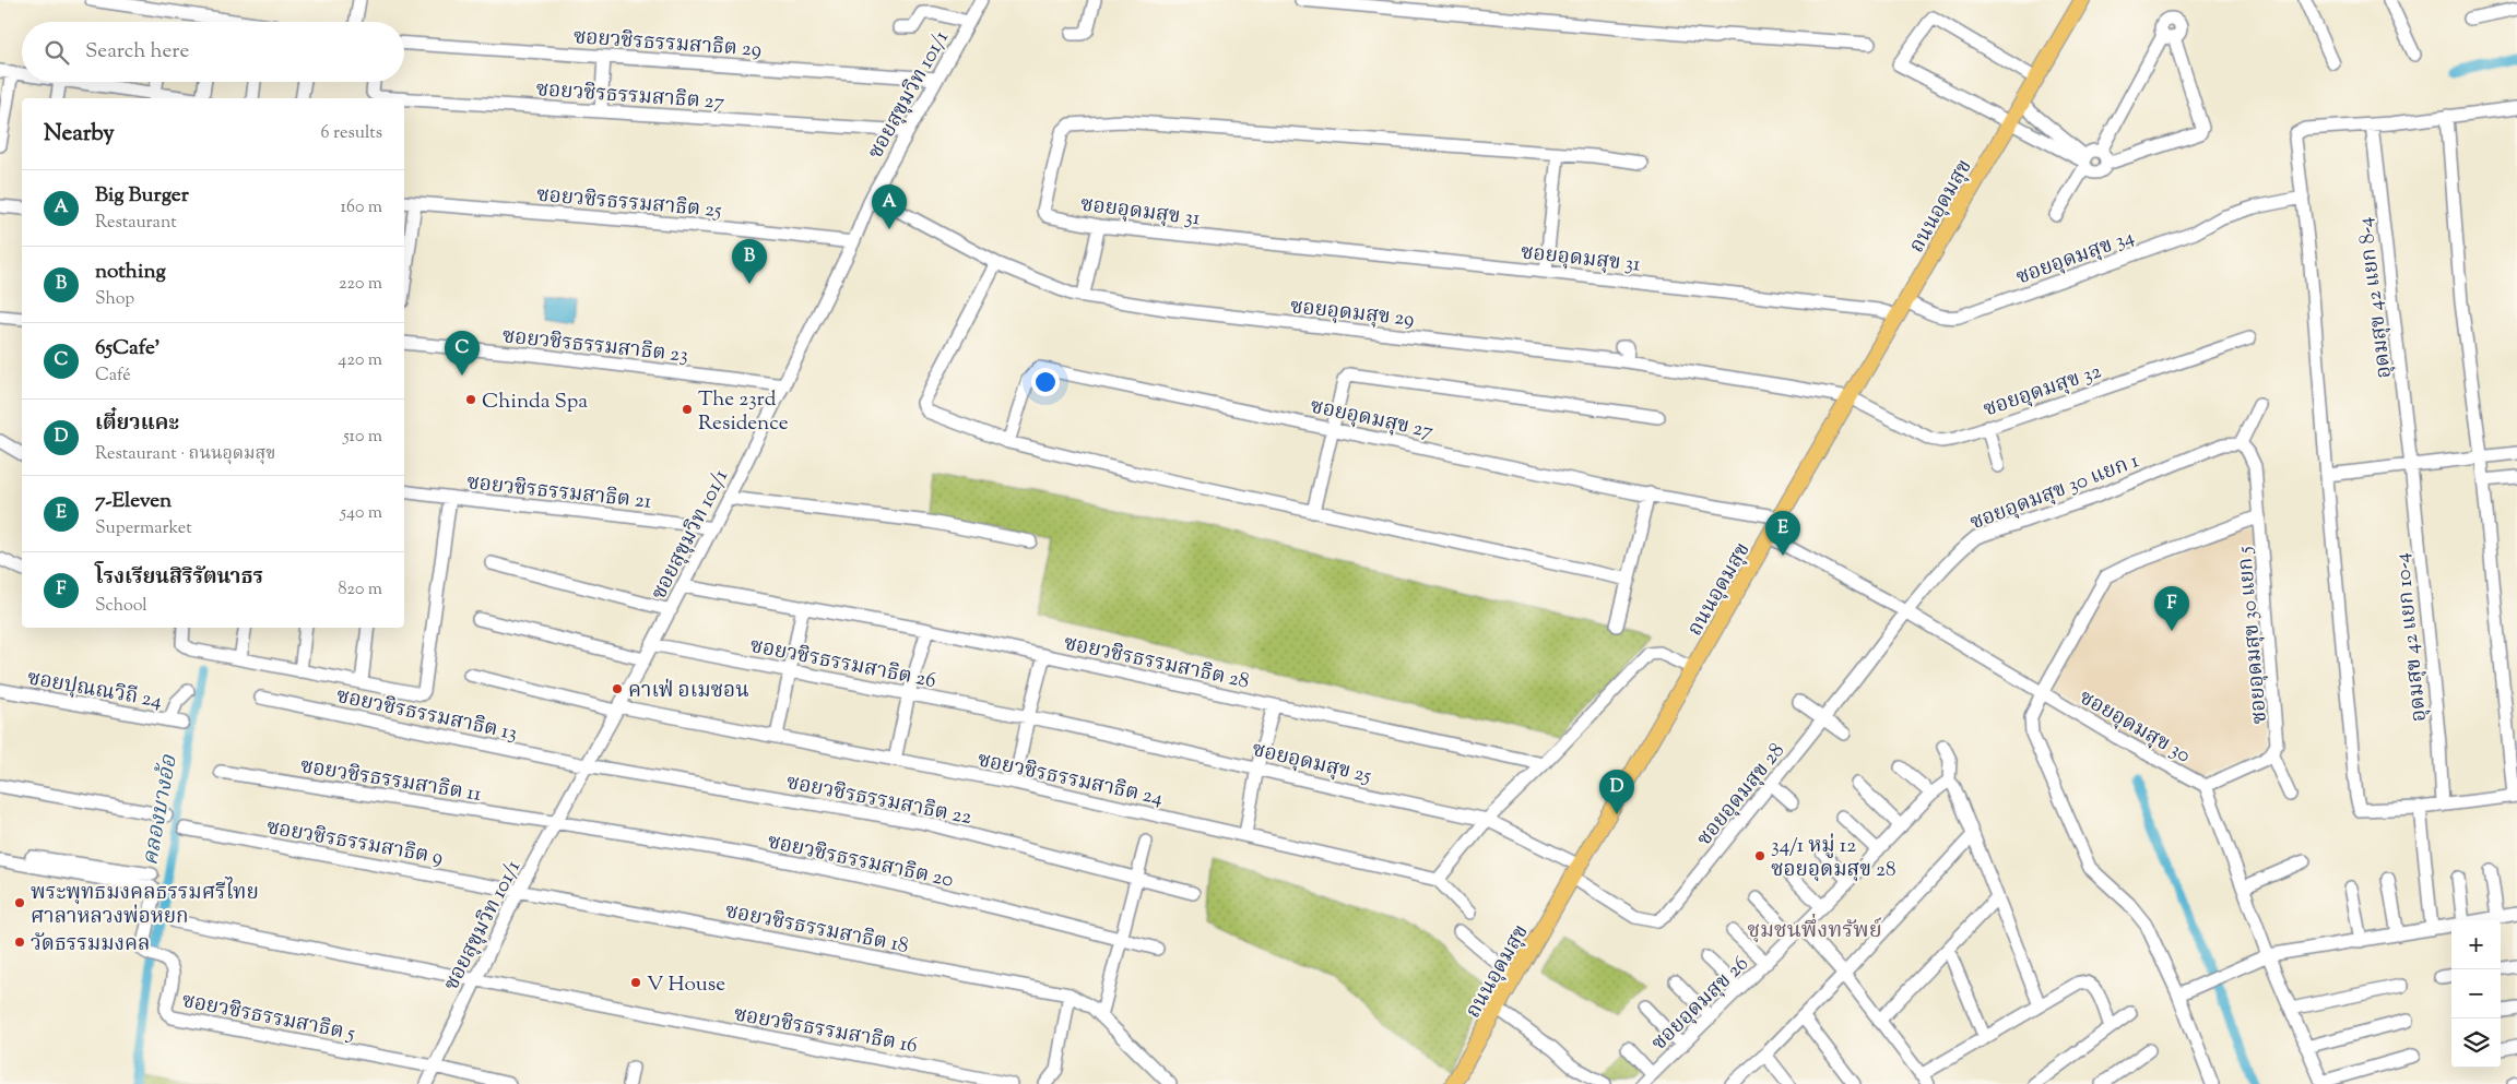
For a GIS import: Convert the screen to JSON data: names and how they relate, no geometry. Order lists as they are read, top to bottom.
{
  "streets": {
    "main road": ["ถนนอุดมสุข"],
    "street": [
      "ซอยวชิรธรรมสาธิต 29",
      "ซอยวชิรธรรมสาธิต 27",
      "ซอยสุขุมวิท 101/1",
      "ซอยวชิรธรรมสาธิต 25",
      "ซอยอุดมสุข 31",
      "ซอยอุดมสุข 34",
      "อุดมสุข 42 แยก 8-4",
      "ซอยอุดมสุข 29",
      "ซอยวชิรธรรมสาธิต 23",
      "ซอยอุดมสุข 32",
      "ซอยอุดมสุข 27",
      "ซอยวชิรธรรมสาธิต 21",
      "ซอยอุดมสุข 30 แยก 1",
      "ซอยอุดมสุข 30 แยก 5",
      "อุดมสุข 42 แยก 10-4",
      "ซอยวชิรธรรมสาธิต 28",
      "ซอยวชิรธรรมสาธิต 26",
      "ซอยปุณณวิถี 24",
      "ซอยวชิรธรรมสาธิต 13",
      "ซอยอุดมสุข 30",
      "ซอยอุดมสุข 25",
      "ซอยวชิรธรรมสาธิต 24",
      "ซอยวชิรธรรมสาธิต 11",
      "ซอยอุดมสุข 28",
      "ซอยวชิรธรรมสาธิต 22",
      "ซอยวชิรธรรมสาธิต 9",
      "ซอยวชิรธรรมสาธิต 20",
      "ซอยวชิรธรรมสาธิต 18",
      "ซอยอุดมสุข 26",
      "ซอยวชิรธรรมสาธิต 5",
      "ซอยวชิรธรรมสาธิต 16"
    ]
  },
  "crossings": [
    ["ซอยวชิรธรรมสาธิต 29", "ซอยสุขุมวิท 101/1"],
    ["ซอยวชิรธรรมสาธิต 27", "ซอยสุขุมวิท 101/1"],
    ["ซอยสุขุมวิท 101/1", "ซอยวชิรธรรมสาธิต 25"],
    ["ซอยสุขุมวิท 101/1", "ซอยอุดมสุข 29"],
    ["ซอยสุขุมวิท 101/1", "ซอยวชิรธรรมสาธิต 23"],
    ["ซอยสุขุมวิท 101/1", "ซอยวชิรธรรมสาธิต 21"],
    ["ซอยสุขุมวิท 101/1", "ซอยวชิรธรรมสาธิต 28"],
    ["ซอยสุขุมวิท 101/1", "ซอยวชิรธรรมสาธิต 26"],
    ["ซอยสุขุมวิท 101/1", "ซอยวชิรธรรมสาธิต 13"],
    ["ซอยสุขุมวิท 101/1", "ซอยวชิรธรรมสาธิต 24"],
    ["ซอยสุขุมวิท 101/1", "ซอยวชิรธรรมสาธิต 11"],
    ["ซอยสุขุมวิท 101/1", "ซอยวชิรธรรมสาธิต 22"],
    ["ซอยสุขุมวิท 101/1", "ซอยวชิรธรรมสาธิต 9"],
    ["ซอยสุขุมวิท 101/1", "ซอยวชิรธรรมสาธิต 20"],
    ["ซอยสุขุมวิท 101/1", "ซอยวชิรธรรมสาธิต 18"],
    ["ซอยสุขุมวิท 101/1", "ซอยวชิรธรรมสาธิต 5"],
    ["ซอยสุขุมวิท 101/1", "ซอยวชิรธรรมสาธิต 16"],
    ["ถนนอุดมสุข", "ซอยอุดมสุข 31"],
    ["ถนนอุดมสุข", "ซอยอุดมสุข 34"],
    ["ถนนอุดมสุข", "ซอยอุดมสุข 29"],
    ["ถนนอุดมสุข", "ซอยอุดมสุข 32"],
    ["ถนนอุดมสุข", "ซอยอุดมสุข 27"],
    ["ถนนอุดมสุข", "ซอยอุดมสุข 30"],
    ["ถนนอุดมสุข", "ซอยอุดมสุข 25"],
    ["ถนนอุดมสุข", "ซอยอุดมสุข 28"],
    ["อุดมสุข 42 แยก 8-4", "อุดมสุข 42 แยก 10-4"],
    ["ซอยอุดมสุข 29", "ซอยอุดมสุข 32"],
    ["ซอยอุดมสุข 30 แยก 1", "ซอยอุดมสุข 30 แยก 5"],
    ["ซอยอุดมสุข 30 แยก 1", "ซอยอุดมสุข 30"],
    ["ซอยอุดมสุข 30 แยก 1", "ซอยอุดมสุข 28"],
    ["ซอยอุดมสุข 30 แยก 5", "ซอยอุดมสุข 30"],
    ["ซอยวชิรธรรมสาธิต 26", "ซอยอุดมสุข 25"],
    ["ซอยวชิรธรรมสาธิต 13", "ซอยวชิรธรรมสาธิต 22"],
    ["ซอยอุดมสุข 30", "ซอยอุดมสุข 28"],
    ["ซอยอุดมสุข 25", "ซอยอุดมสุข 28"],
    ["ซอยวชิรธรรมสาธิต 11", "ซอยวชิรธรรมสาธิต 20"],
    ["ซอยวชิรธรรมสาธิต 9", "ซอยวชิรธรรมสาธิต 18"]
  ],
  "districts": ["ชุมชนพึ่งทรัพย์"],
  "water": ["คลองบางอ้อ"],
  "places": [
    "Chinda Spa",
    "The 23rd Residence",
    "คาเฟ่ อเมซอน",
    "34/1 หมู่ 12 ซอยอุดมสุข 28",
    "พระพุทธมงคลธรรมศรีไทย ศาลาหลวงพ่อหยก",
    "วัดธรรมมงคล",
    "V House"
  ],
  "page": {
    "search": "Search here",
    "heading": ["Nearby", "6 results"],
    "list": [
      {
        "mark": "A",
        "name": "Big Burger",
        "note": "Restaurant",
        "value": "160 m"
      },
      {
        "mark": "B",
        "name": "nothing",
        "note": "Shop",
        "value": "220 m"
      },
      {
        "mark": "C",
        "name": "65Cafe'",
        "note": "Café",
        "value": "420 m"
      },
      {
        "mark": "D",
        "name": "เตี๋ยวแคะ",
        "note": "Restaurant · ถนนอุดมสุข",
        "value": "510 m"
      },
      {
        "mark": "E",
        "name": "7-Eleven",
        "note": "Supermarket",
        "value": "540 m"
      },
      {
        "mark": "F",
        "name": "โรงเรียนสิริรัตนาธร",
        "note": "School",
        "value": "820 m"
      }
    ],
    "pins": [
      "A",
      "B",
      "C",
      "E",
      "F",
      "D"
    ],
    "map_buttons": ["+", "−"]
  }
}
